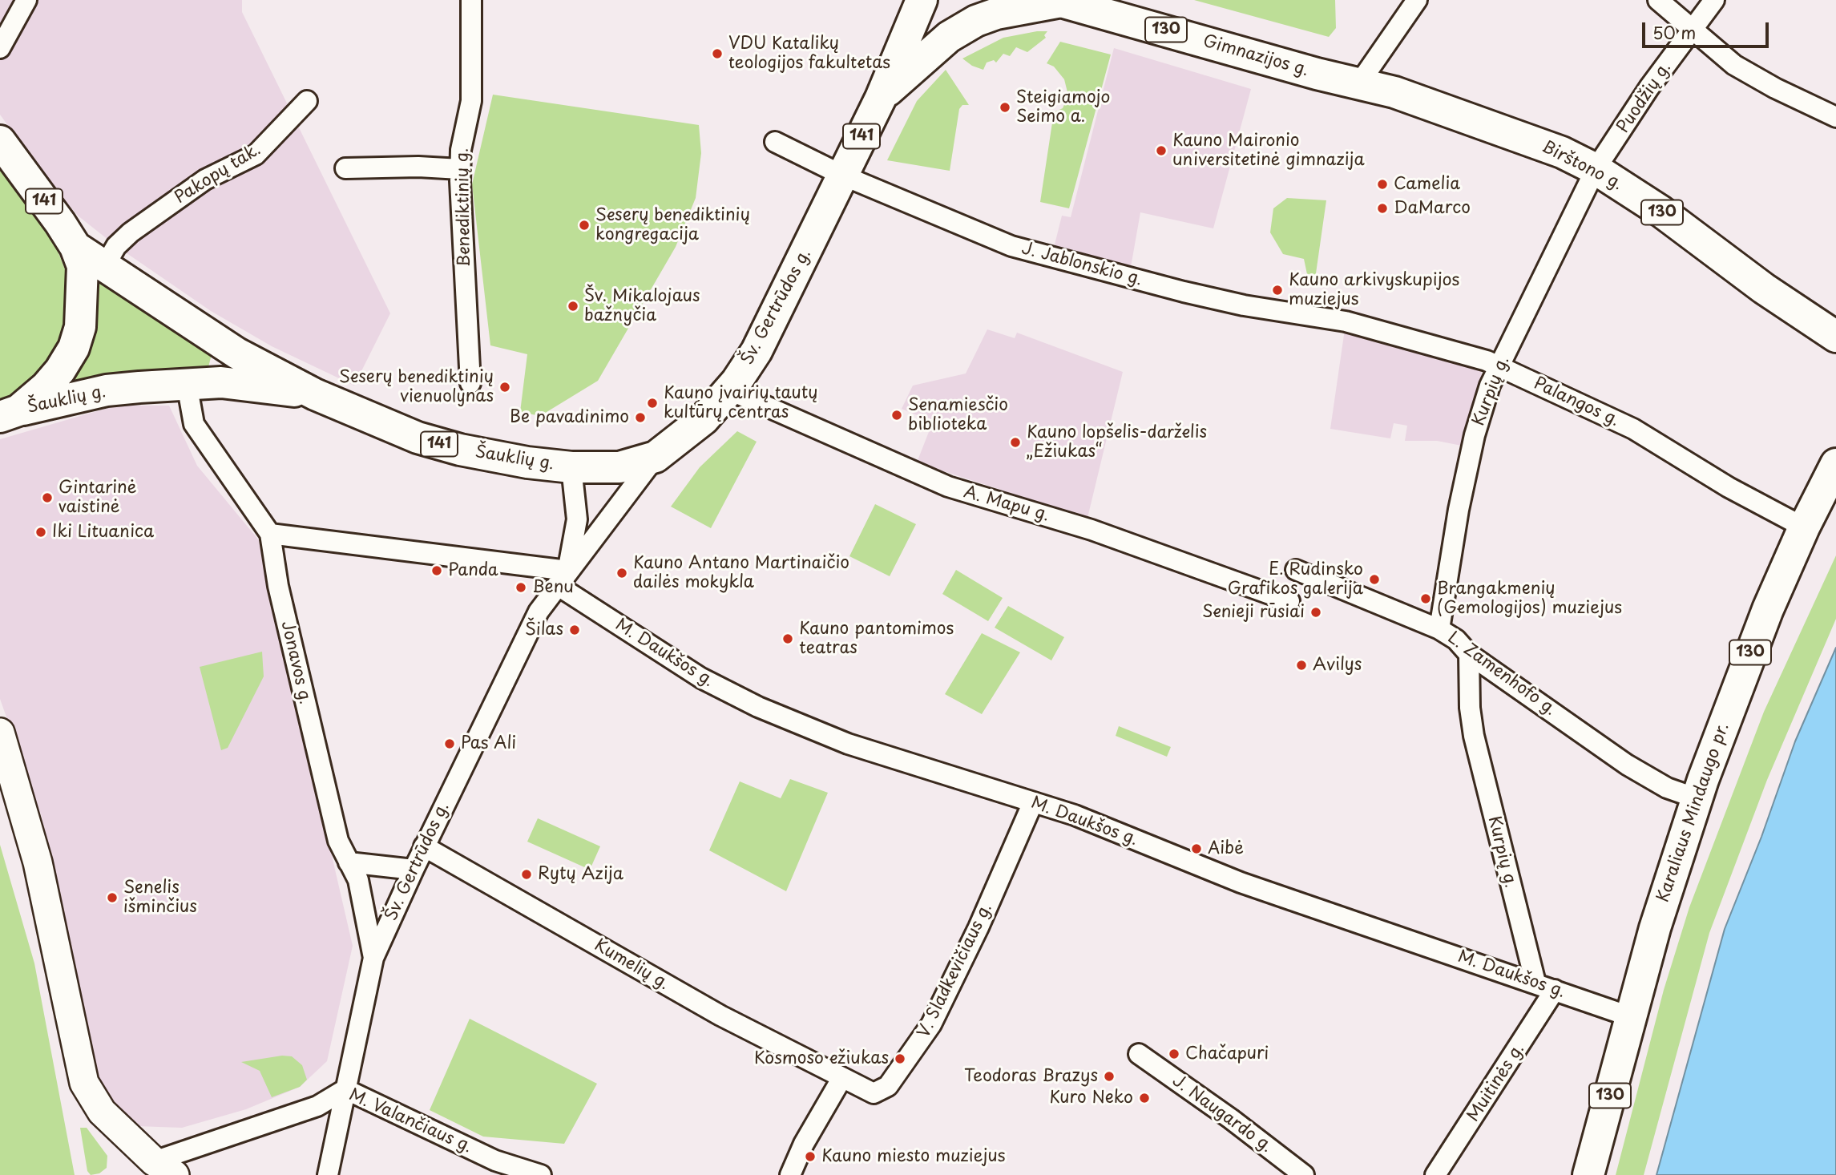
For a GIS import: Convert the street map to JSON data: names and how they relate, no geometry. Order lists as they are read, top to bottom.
{
  "streets": {
    "main road": [
      "130",
      "Gimnazijos g.",
      "141",
      "Birštono g.",
      "Šv. Gertrūdos g.",
      "Šauklių g.",
      "Karaliaus Mindaugo pr."
    ],
    "street": [
      "Puodžių g.",
      "Pakopų tak.",
      "Benediktinių g.",
      "J. Jablonskio g.",
      "Kurpių g.",
      "Palangos g.",
      "A. Mapu g.",
      "M. Daukšos g.",
      "Jonavos g.",
      "L. Zamenhofo g.",
      "Kumelių g.",
      "V. Sladkevičiaus g.",
      "Muitinės g.",
      "J. Naugardo g.",
      "M. Valančiaus g."
    ]
  },
  "crossings": [
    ["Gimnazijos g.", "Birštono g."],
    ["Puodžių g.", "Birštono g."],
    ["Puodžių g.", "Kurpių g."],
    ["141", "Pakopų tak."],
    ["141", "Šauklių g."],
    ["Birštono g.", "Kurpių g."],
    ["Pakopų tak.", "Šauklių g."],
    ["J. Jablonskio g.", "Šv. Gertrūdos g."],
    ["J. Jablonskio g.", "Palangos g."],
    ["Šv. Gertrūdos g.", "Šauklių g."],
    ["Šv. Gertrūdos g.", "A. Mapu g."],
    ["Šv. Gertrūdos g.", "M. Daukšos g."],
    ["Šv. Gertrūdos g.", "Jonavos g."],
    ["Šv. Gertrūdos g.", "Kumelių g."],
    ["Šv. Gertrūdos g.", "M. Valančiaus g."],
    ["Kurpių g.", "Palangos g."],
    ["Kurpių g.", "M. Daukšos g."],
    ["Kurpių g.", "L. Zamenhofo g."],
    ["Šauklių g.", "Jonavos g."],
    ["Palangos g.", "Karaliaus Mindaugo pr."],
    ["M. Daukšos g.", "Jonavos g."],
    ["M. Daukšos g.", "Karaliaus Mindaugo pr."],
    ["M. Daukšos g.", "V. Sladkevičiaus g."],
    ["M. Daukšos g.", "Muitinės g."],
    ["L. Zamenhofo g.", "Karaliaus Mindaugo pr."],
    ["Kumelių g.", "V. Sladkevičiaus g."]
  ],
  "places": [
    "VDU Katalikų teologijos fakultetas",
    "Steigiamojo Seimo a.",
    "Kauno Maironio universitetinė gimnazija",
    "Camelia",
    "DaMarco",
    "Seserų benediktinių kongregacija",
    "Kauno arkivyskupijos muziejus",
    "Šv. Mikalojaus bažnyčia",
    "Seserų benediktinių vienuolynas",
    "Kauno įvairių tautų kultūrų centras",
    "Senamiesčio biblioteka",
    "Be pavadinimo",
    "Kauno lopšelis-darželis „Ežiukas“",
    "Gintarinė vaistinė",
    "Iki Lituanica",
    "Panda",
    "Kauno Antano Martinaičio dailės mokykla",
    "E. Rudinsko Grafikos galerija",
    "Benu",
    "Brangakmenių (Gemologijos) muziejus",
    "Senieji rūsiai",
    "Šilas",
    "Kauno pantomimos teatras",
    "Avilys",
    "Pas Ali",
    "Aibė",
    "Rytų Azija",
    "Senelis išminčius",
    "Chačapuri",
    "Kosmoso ežiukas",
    "Teodoras Brazys",
    "Kuro Neko",
    "Kauno miesto muziejus"
  ],
  "scale_bar": "50 m"
}
